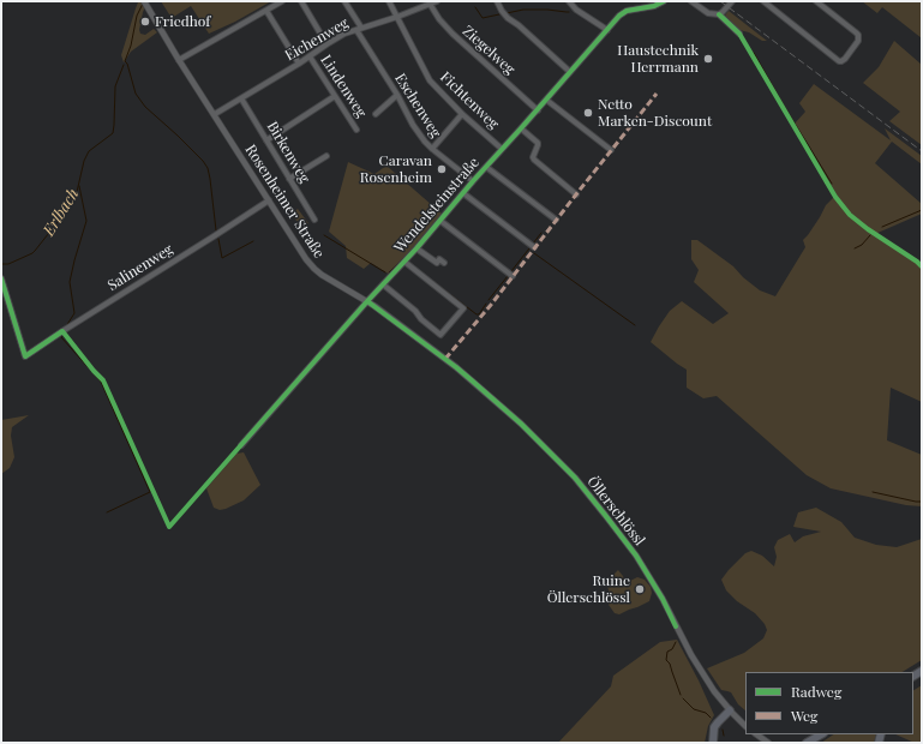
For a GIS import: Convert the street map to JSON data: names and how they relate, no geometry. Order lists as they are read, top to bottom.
{
  "streets": {
    "street": [
      "Eichenweg",
      "Ziegelweg",
      "Lindenweg",
      "Fichtenweg",
      "Eschenweg",
      "Birkenweg",
      "Rosenheimer Straße",
      "Wendelsteinstraße",
      "Salinenweg",
      "Öllerschlössl"
    ]
  },
  "crossings": [
    ["Eichenweg", "Ziegelweg"],
    ["Eichenweg", "Lindenweg"],
    ["Eichenweg", "Fichtenweg"],
    ["Eichenweg", "Eschenweg"],
    ["Eichenweg", "Birkenweg"],
    ["Eichenweg", "Rosenheimer Straße"],
    ["Ziegelweg", "Wendelsteinstraße"],
    ["Fichtenweg", "Wendelsteinstraße"],
    ["Eschenweg", "Wendelsteinstraße"],
    ["Rosenheimer Straße", "Wendelsteinstraße"],
    ["Rosenheimer Straße", "Salinenweg"],
    ["Rosenheimer Straße", "Öllerschlössl"]
  ],
  "water": ["Erlbach"],
  "places": [
    "Friedhof",
    "Haustechnik Herrmann",
    "Netto Marken-Discount",
    "Caravan Rosenheim",
    "Ruine Öllerschlössl"
  ],
  "legend": ["Radweg", "Weg"]
}
